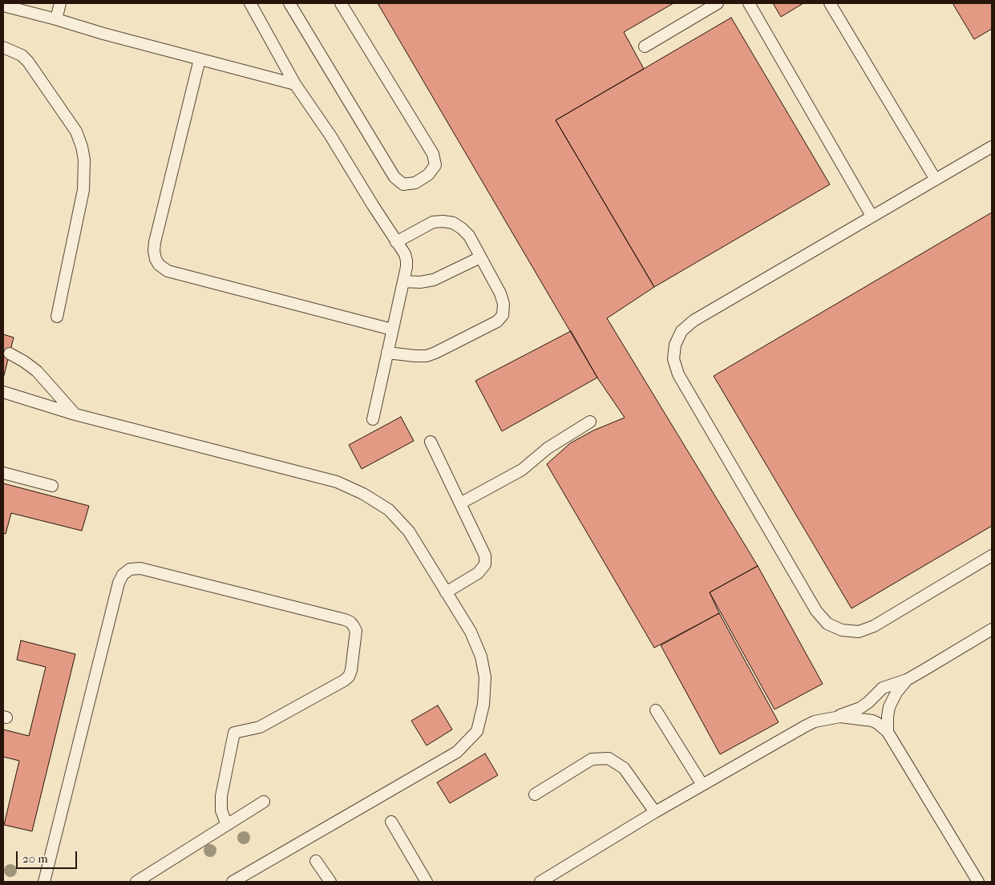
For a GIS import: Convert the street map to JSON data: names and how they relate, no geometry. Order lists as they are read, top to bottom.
{
  "scale_bar": "20 m"
}
